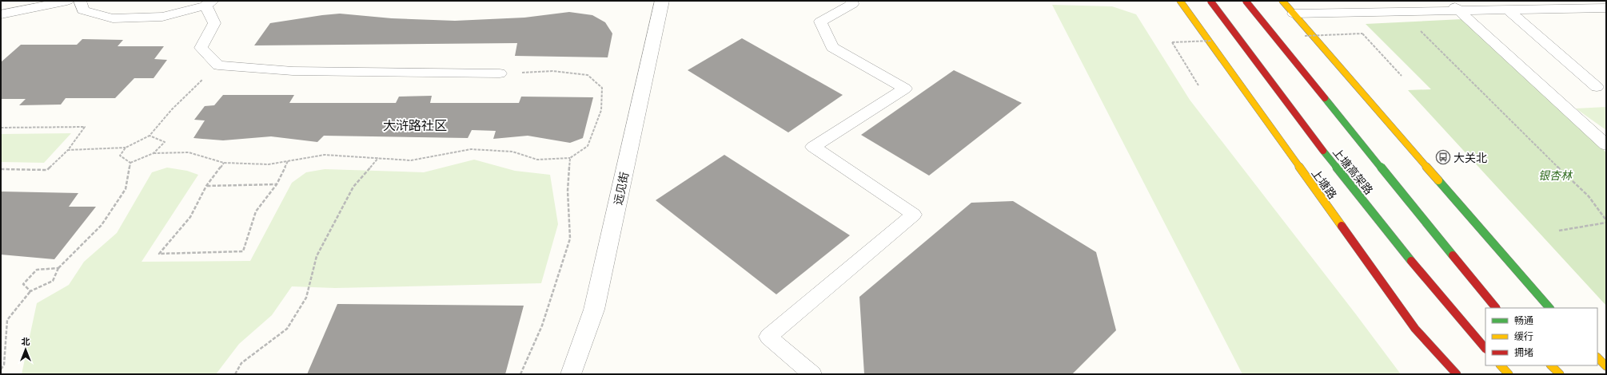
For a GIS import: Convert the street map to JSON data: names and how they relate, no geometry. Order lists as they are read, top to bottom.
{
  "streets": {
    "main road": ["上塘高架路", "上塘路"],
    "street": ["远见街"]
  },
  "districts": ["大浒路社区"],
  "parks": ["银杏林"],
  "places": {
    "bus stop": ["大关北"]
  },
  "legend": ["畅通", "缓行", "拥堵"],
  "north": "top"
}
